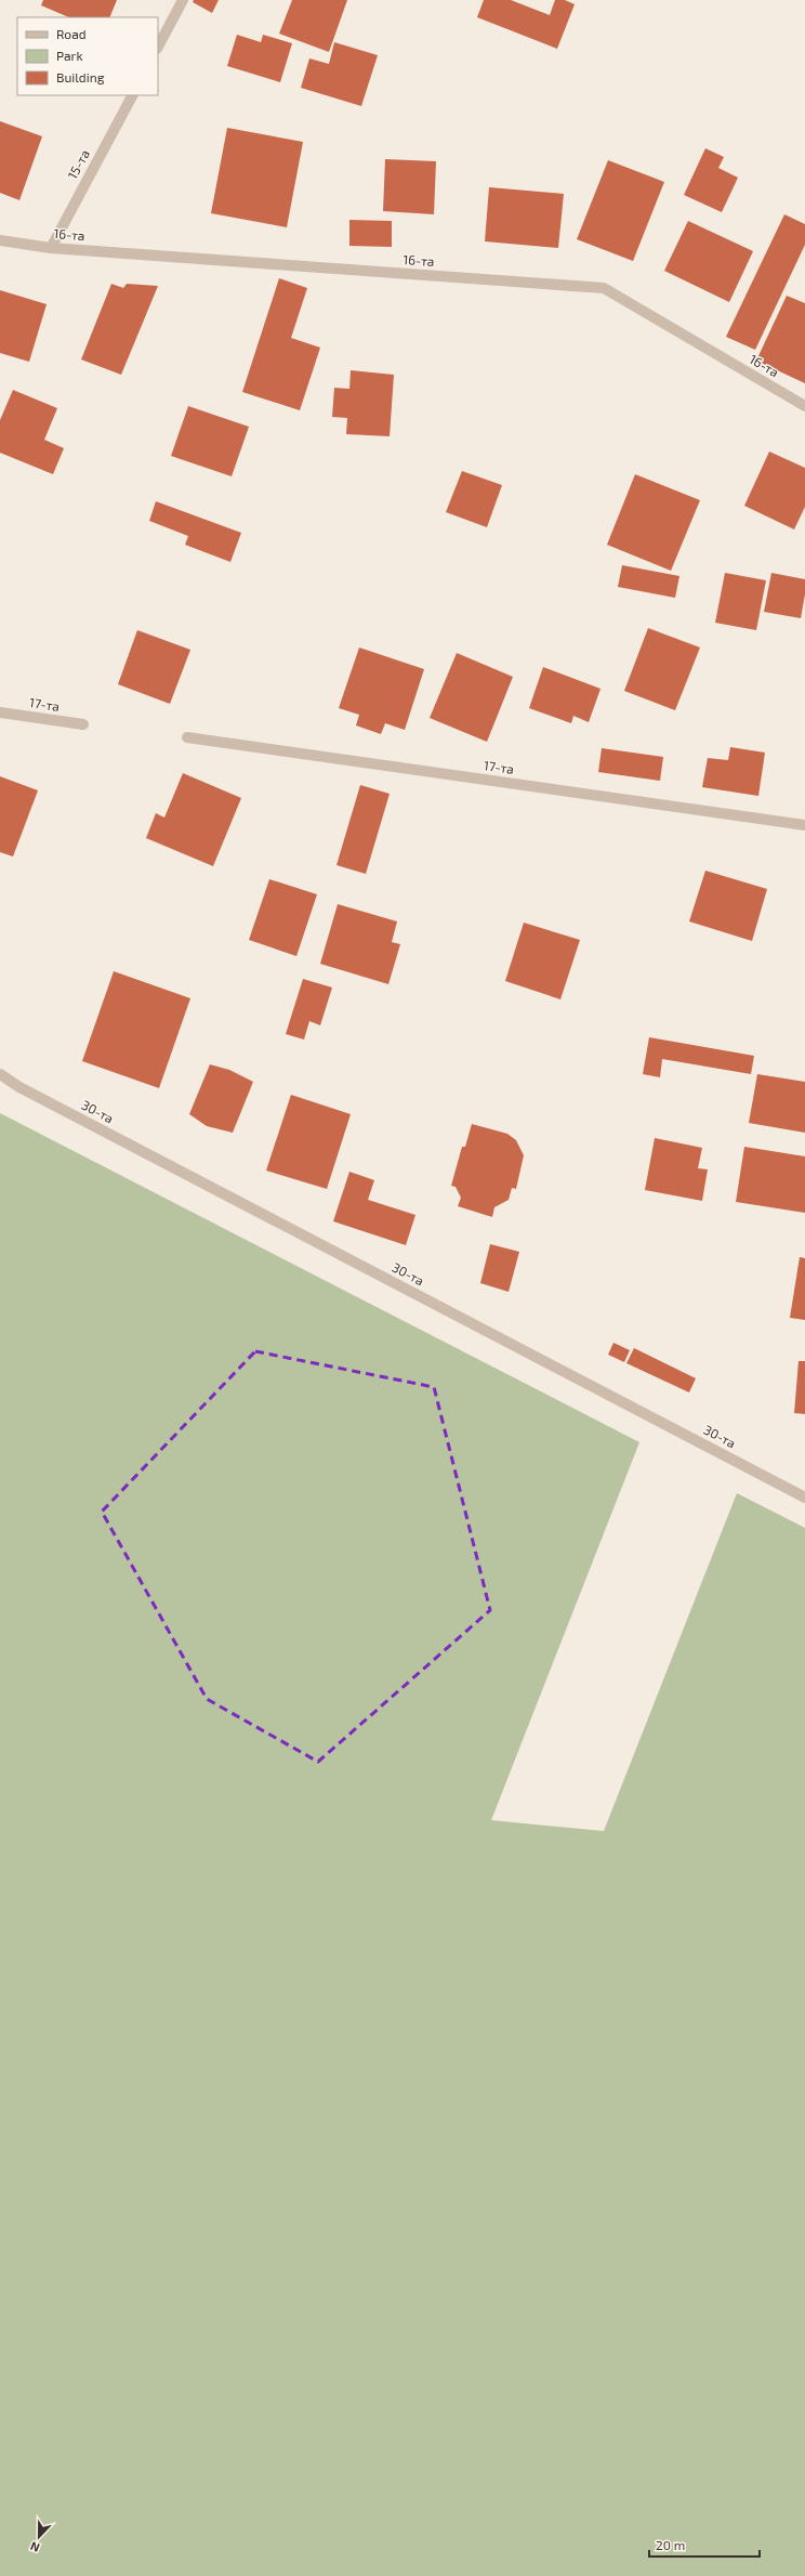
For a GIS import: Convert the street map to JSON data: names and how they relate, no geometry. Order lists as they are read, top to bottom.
{
  "streets": {
    "street": [
      "15-та",
      "16-та",
      "17-та",
      "30-та"
    ]
  },
  "crossings": [
    ["15-та", "16-та"]
  ],
  "legend": ["Road", "Park", "Building"],
  "scale_bar": "20 m",
  "north": "bottom"
}
